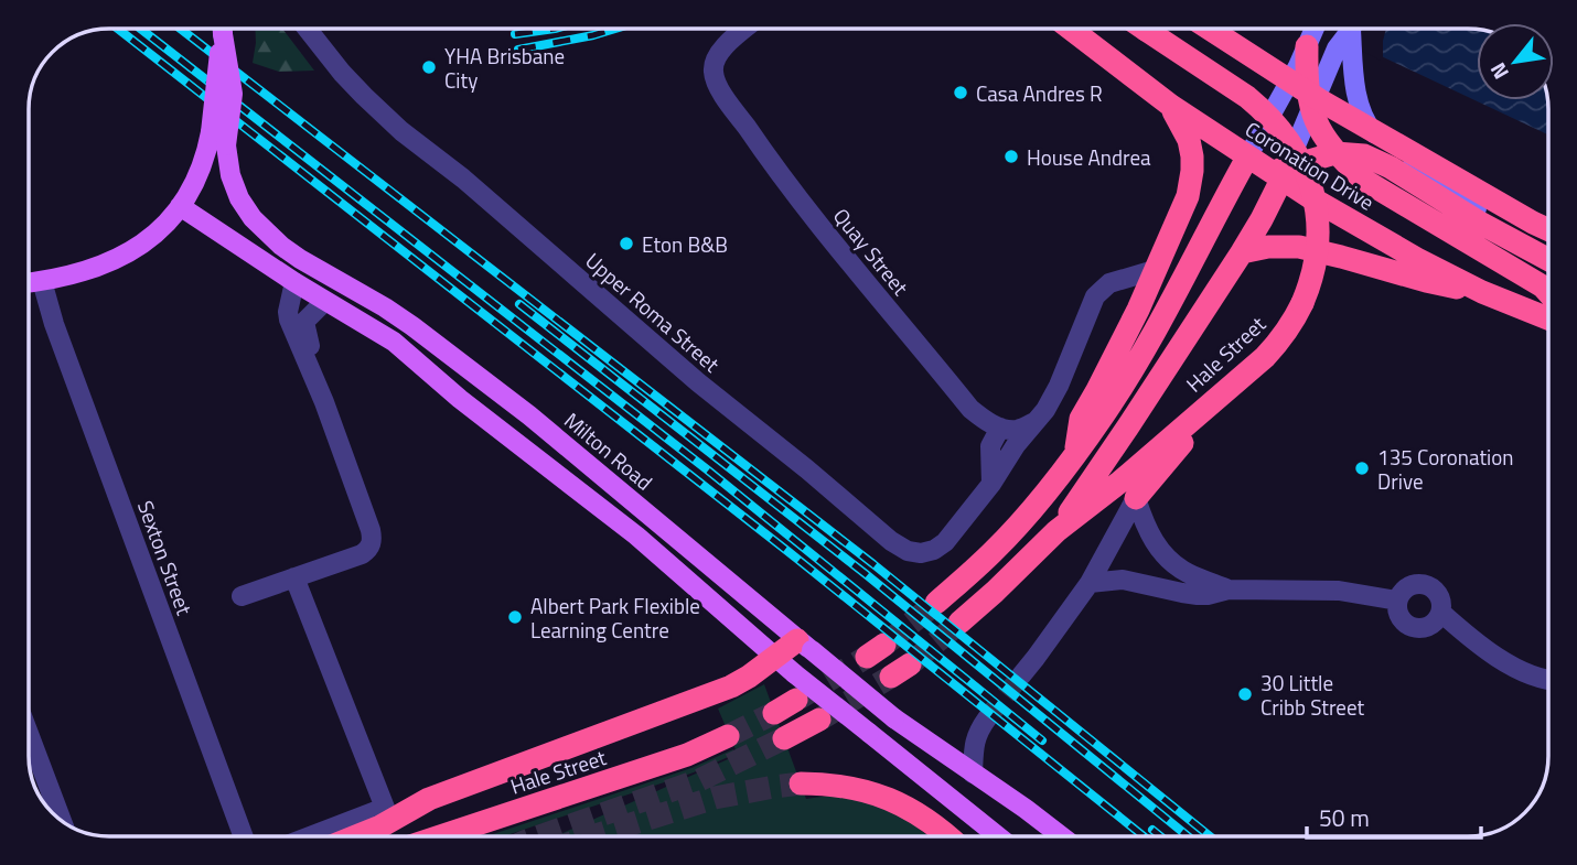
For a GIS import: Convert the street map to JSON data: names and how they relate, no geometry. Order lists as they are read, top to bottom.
{
  "streets": {
    "highway": ["Coronation Drive", "Hale Street"],
    "main road": ["Milton Road"],
    "street": ["Quay Street", "Upper Roma Street", "Sexton Street"]
  },
  "places": [
    "YHA Brisbane City",
    "Casa Andres R",
    "House Andrea",
    "Eton B&B",
    "135 Coronation Drive",
    "Albert Park Flexible Learning Centre",
    "30 Little Cribb Street"
  ],
  "scale_bar": "50 m",
  "north": "bottom left"
}
